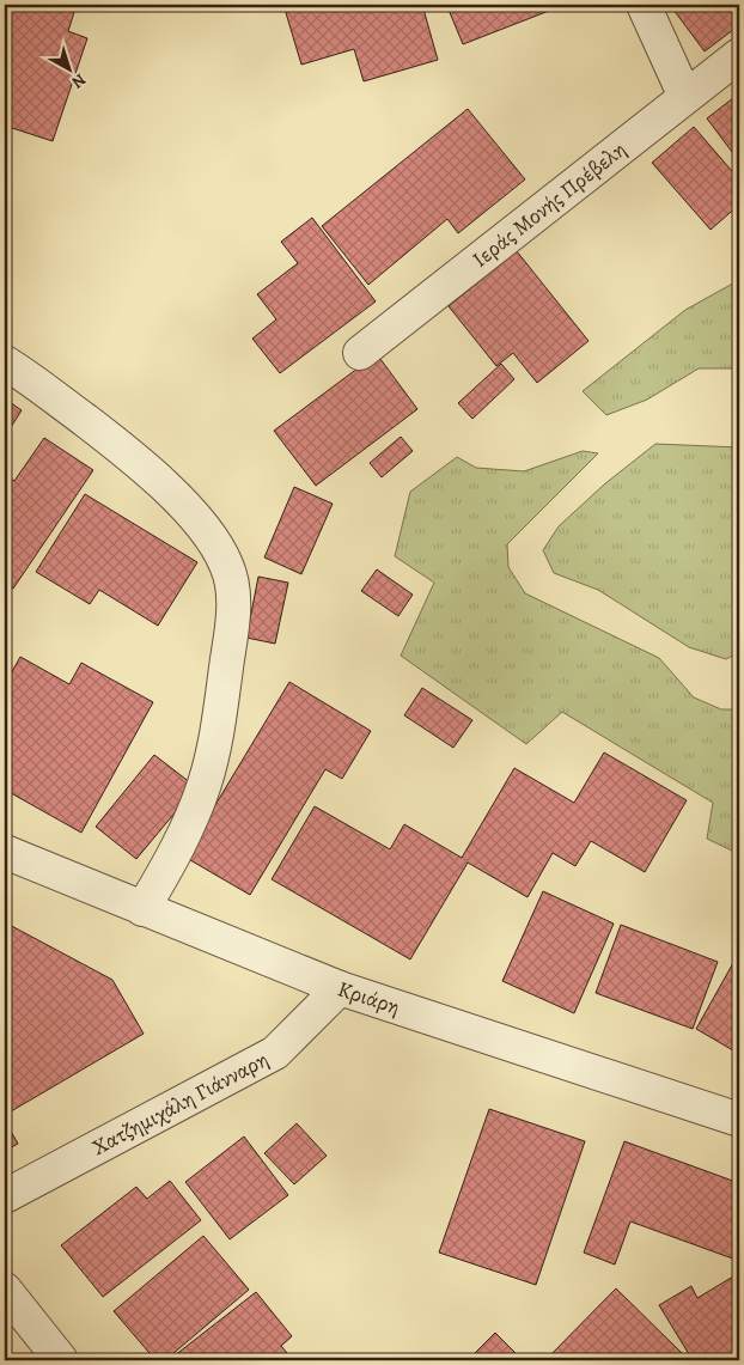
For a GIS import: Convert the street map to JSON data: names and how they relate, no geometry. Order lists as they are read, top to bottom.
{
  "streets": {
    "street": ["Ιεράς Μονής Πρέβελη", "Κριάρη", "Χατζημιχάλη Γιάνναρη"]
  },
  "crossings": [
    ["Κριάρη", "Χατζημιχάλη Γιάνναρη"]
  ],
  "north": "bottom right"
}
